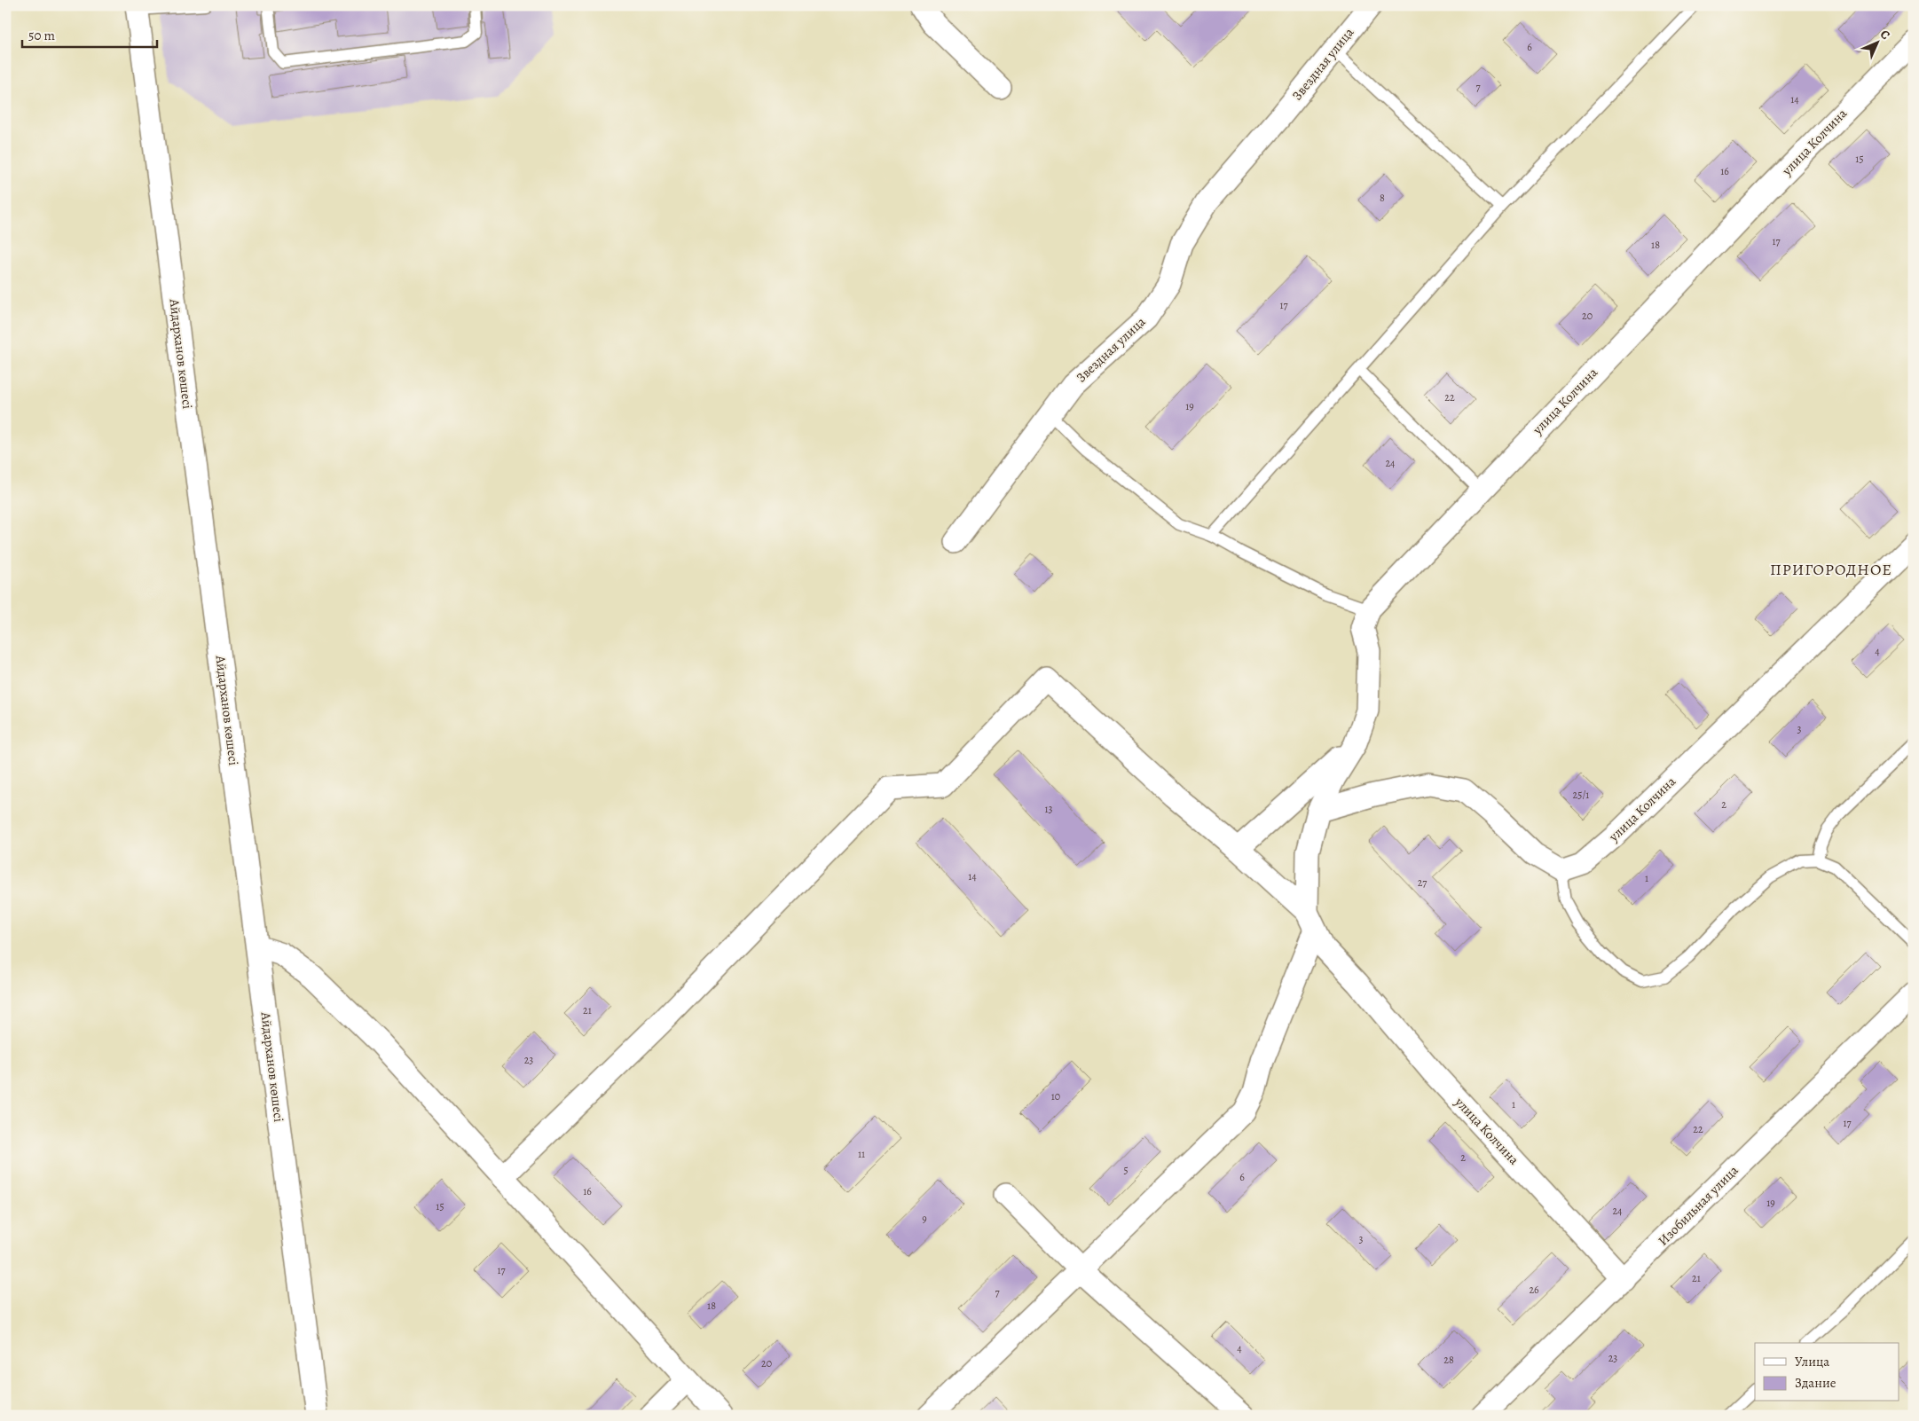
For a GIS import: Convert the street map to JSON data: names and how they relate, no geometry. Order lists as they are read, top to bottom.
{
  "streets": {
    "street": [
      "Звездная улица",
      "улица Колчина",
      "Айдарханов көшесі",
      "Изобильная улица"
    ]
  },
  "crossings": [
    ["улица Колчина", "Изобильная улица"]
  ],
  "districts": ["ПРИГОРОДНОЕ"],
  "house_numbers": [
    "6",
    "7",
    "14",
    "15",
    "16",
    "8",
    "17",
    "18",
    "17",
    "20",
    "22",
    "19",
    "24",
    "4",
    "3",
    "25/1",
    "2",
    "13",
    "14",
    "1",
    "27",
    "21",
    "23",
    "10",
    "1",
    "17",
    "22",
    "11",
    "2",
    "5",
    "6",
    "16",
    "19",
    "15",
    "24",
    "9",
    "3",
    "17",
    "21",
    "26",
    "7",
    "18",
    "4",
    "23",
    "28",
    "20"
  ],
  "legend": ["Улица", "Здание"],
  "scale_bar": "50 m",
  "north": "top right"
}
